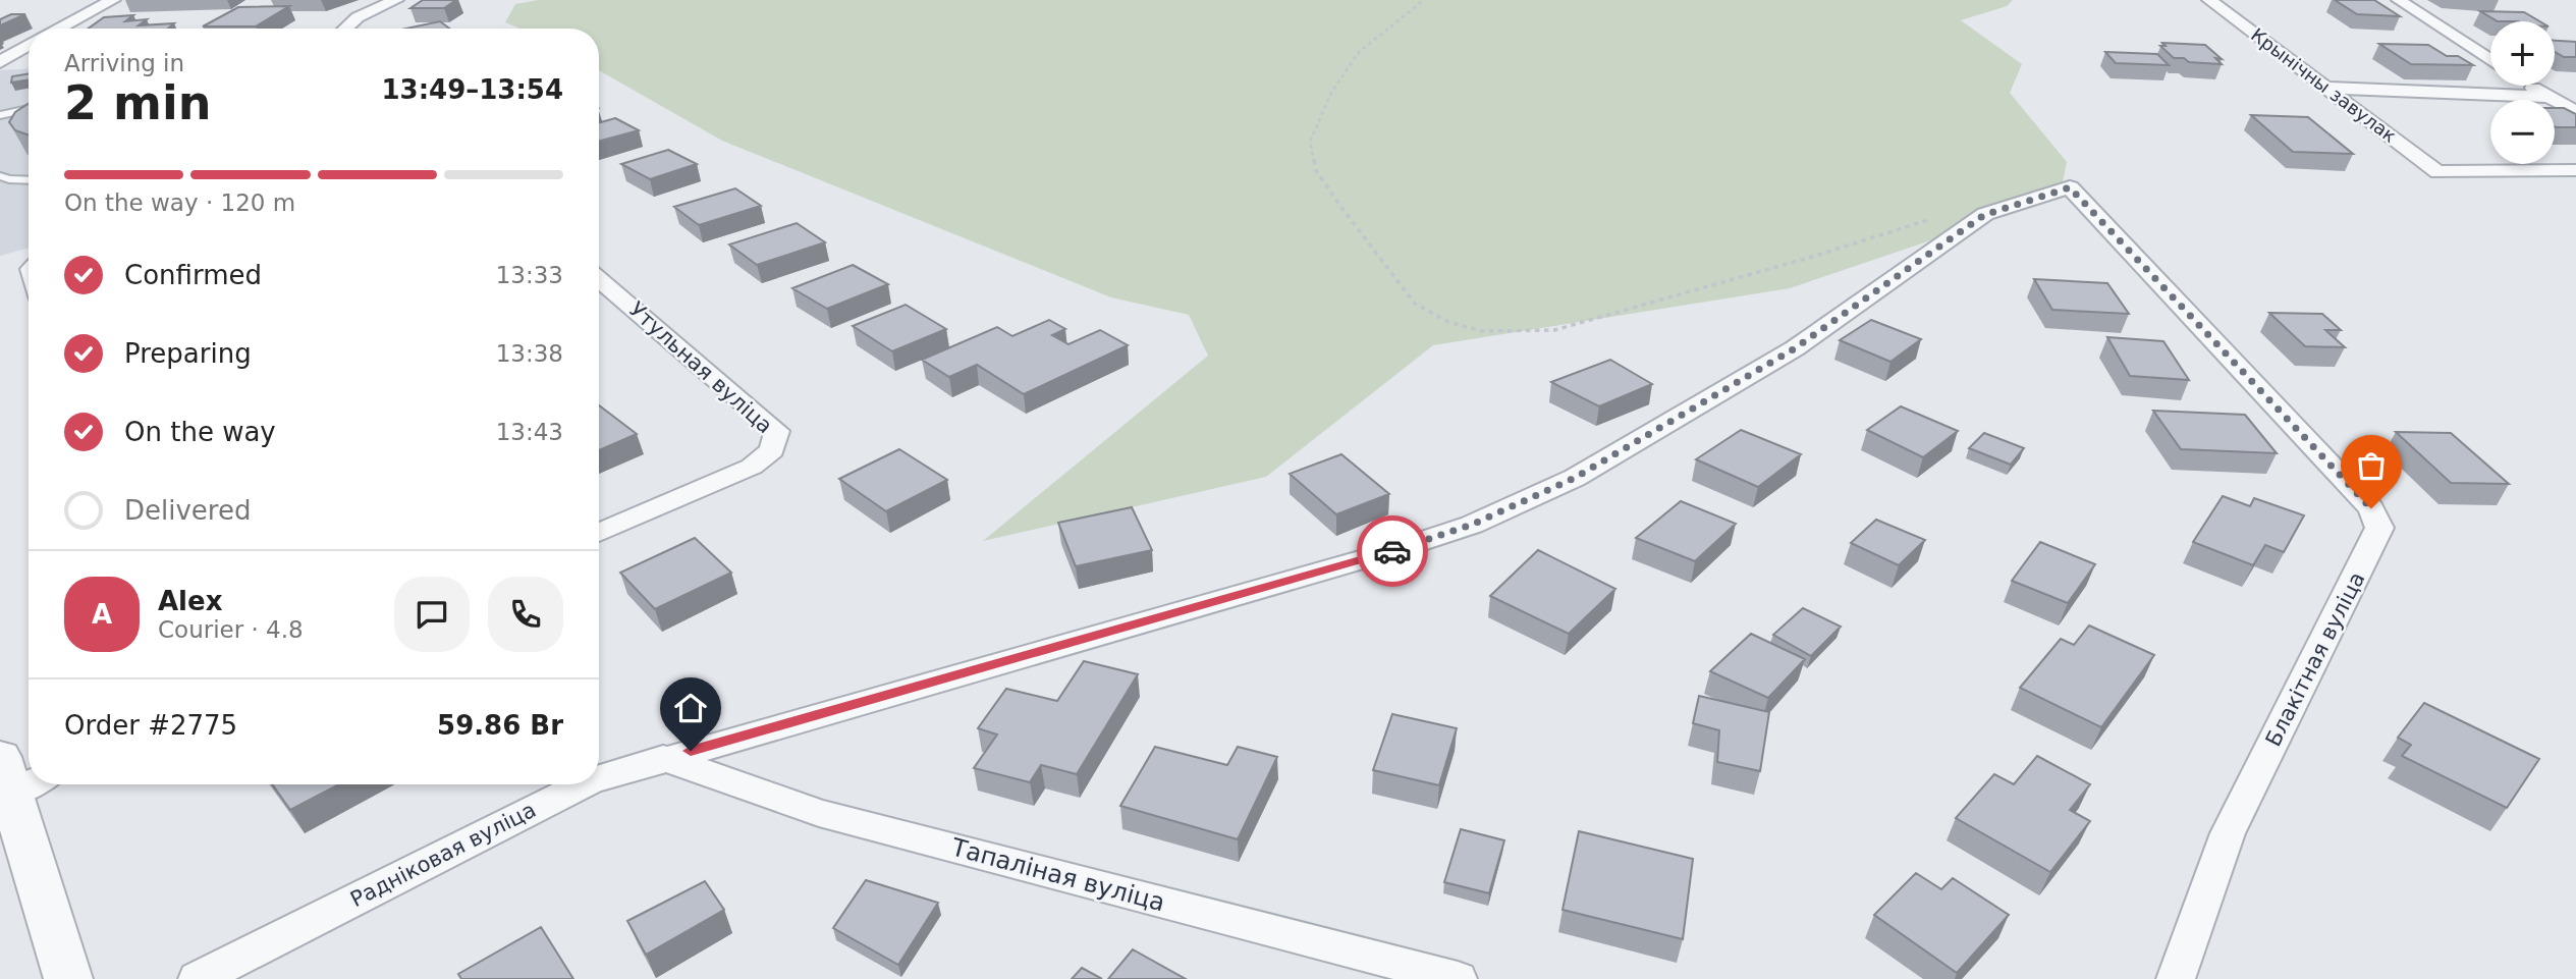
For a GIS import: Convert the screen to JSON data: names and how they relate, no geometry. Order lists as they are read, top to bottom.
{
  "streets": {
    "street": [
      "Крынічны завулак",
      "Утульная вуліца",
      "Блакітная вуліца",
      "Радніковая вуліца",
      "Тапаліная вуліца"
    ]
  },
  "crossings": [
    ["Блакітная вуліца", "Радніковая вуліца"],
    ["Радніковая вуліца", "Тапаліная вуліца"]
  ],
  "page": {
    "map_buttons": ["+", "−"],
    "heading": ["2 min", "Arriving in", "13:49–13:54"],
    "panel": [
      "Alex",
      "Courier · 4.8",
      "Order #2775",
      "59.86 Br"
    ],
    "bar": "On the way · 120 m",
    "list": [
      ["Confirmed", "13:33"],
      ["Preparing", "13:38"],
      ["On the way", "13:43"],
      "Delivered"
    ],
    "round": "A"
  }
}
